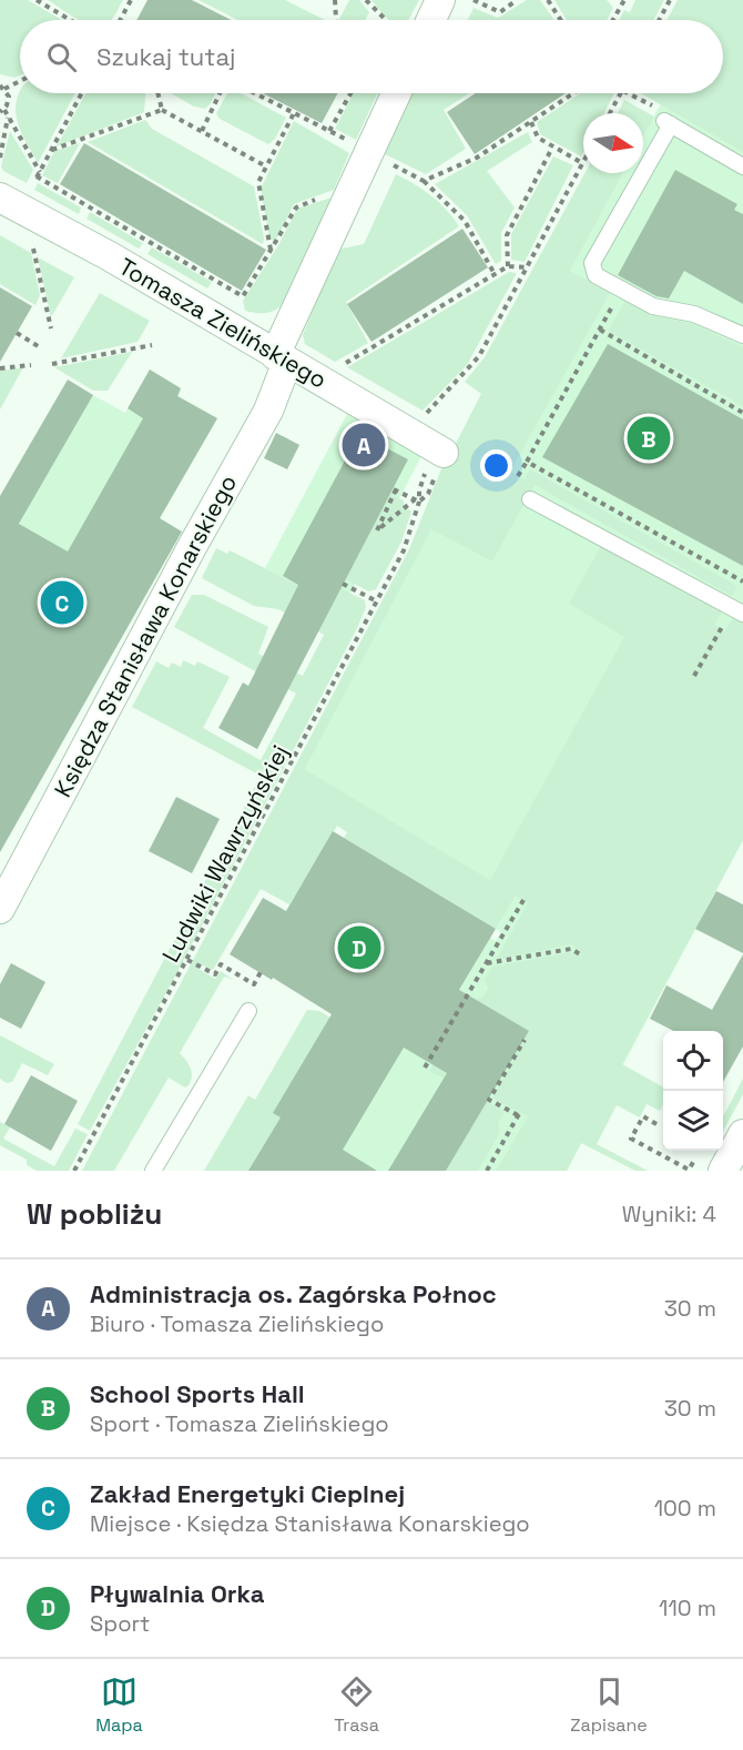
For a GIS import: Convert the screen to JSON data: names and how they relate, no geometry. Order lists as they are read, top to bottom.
{
  "streets": {
    "street": ["Tomasza Zielińskiego", "Księdza Stanisława Konarskiego"],
    "path": ["Ludwiki Wawrzyńskiej"]
  },
  "crossings": [
    ["Tomasza Zielińskiego", "Księdza Stanisława Konarskiego"]
  ],
  "north": "right",
  "page": {
    "search": "Szukaj tutaj",
    "pins": [
      "B",
      "A",
      "C",
      "D"
    ],
    "heading": ["W pobliżu", "Wyniki: 4"],
    "list": [
      {
        "mark": "A",
        "name": "Administracja os. Zagórska Połnoc",
        "note": "Biuro · Tomasza Zielińskiego",
        "value": "30 m"
      },
      {
        "mark": "B",
        "name": "School Sports Hall",
        "note": "Sport · Tomasza Zielińskiego",
        "value": "30 m"
      },
      {
        "mark": "C",
        "name": "Zakład Energetyki Cieplnej",
        "note": "Miejsce · Księdza Stanisława Konarskiego",
        "value": "100 m"
      },
      {
        "mark": "D",
        "name": "Pływalnia Orka",
        "note": "Sport",
        "value": "110 m"
      }
    ],
    "nav": ["Mapa", "Trasa", "Zapisane"]
  }
}
